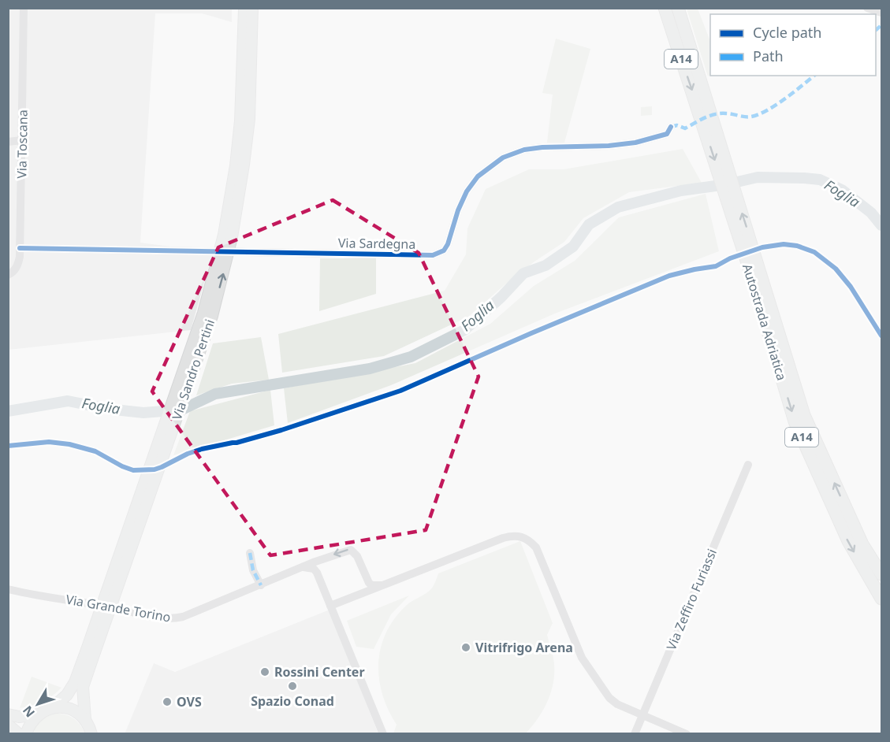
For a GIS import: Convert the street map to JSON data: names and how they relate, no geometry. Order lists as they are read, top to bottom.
{
  "streets": {
    "highway": ["A14", "Autostrada Adriatica"],
    "main road": ["Via Sandro Pertini"],
    "street": [
      "Via Toscana",
      "Via Sardegna",
      "Via Zeffiro Furiassi",
      "Via Grande Torino"
    ]
  },
  "crossings": [
    ["Via Toscana", "Via Sardegna"]
  ],
  "water": ["Foglia"],
  "places": [
    "Vitrifrigo Arena",
    "Rossini Center",
    "Spazio Conad",
    "OVS"
  ],
  "legend": ["Cycle path", "Path"],
  "north": "bottom left"
}
